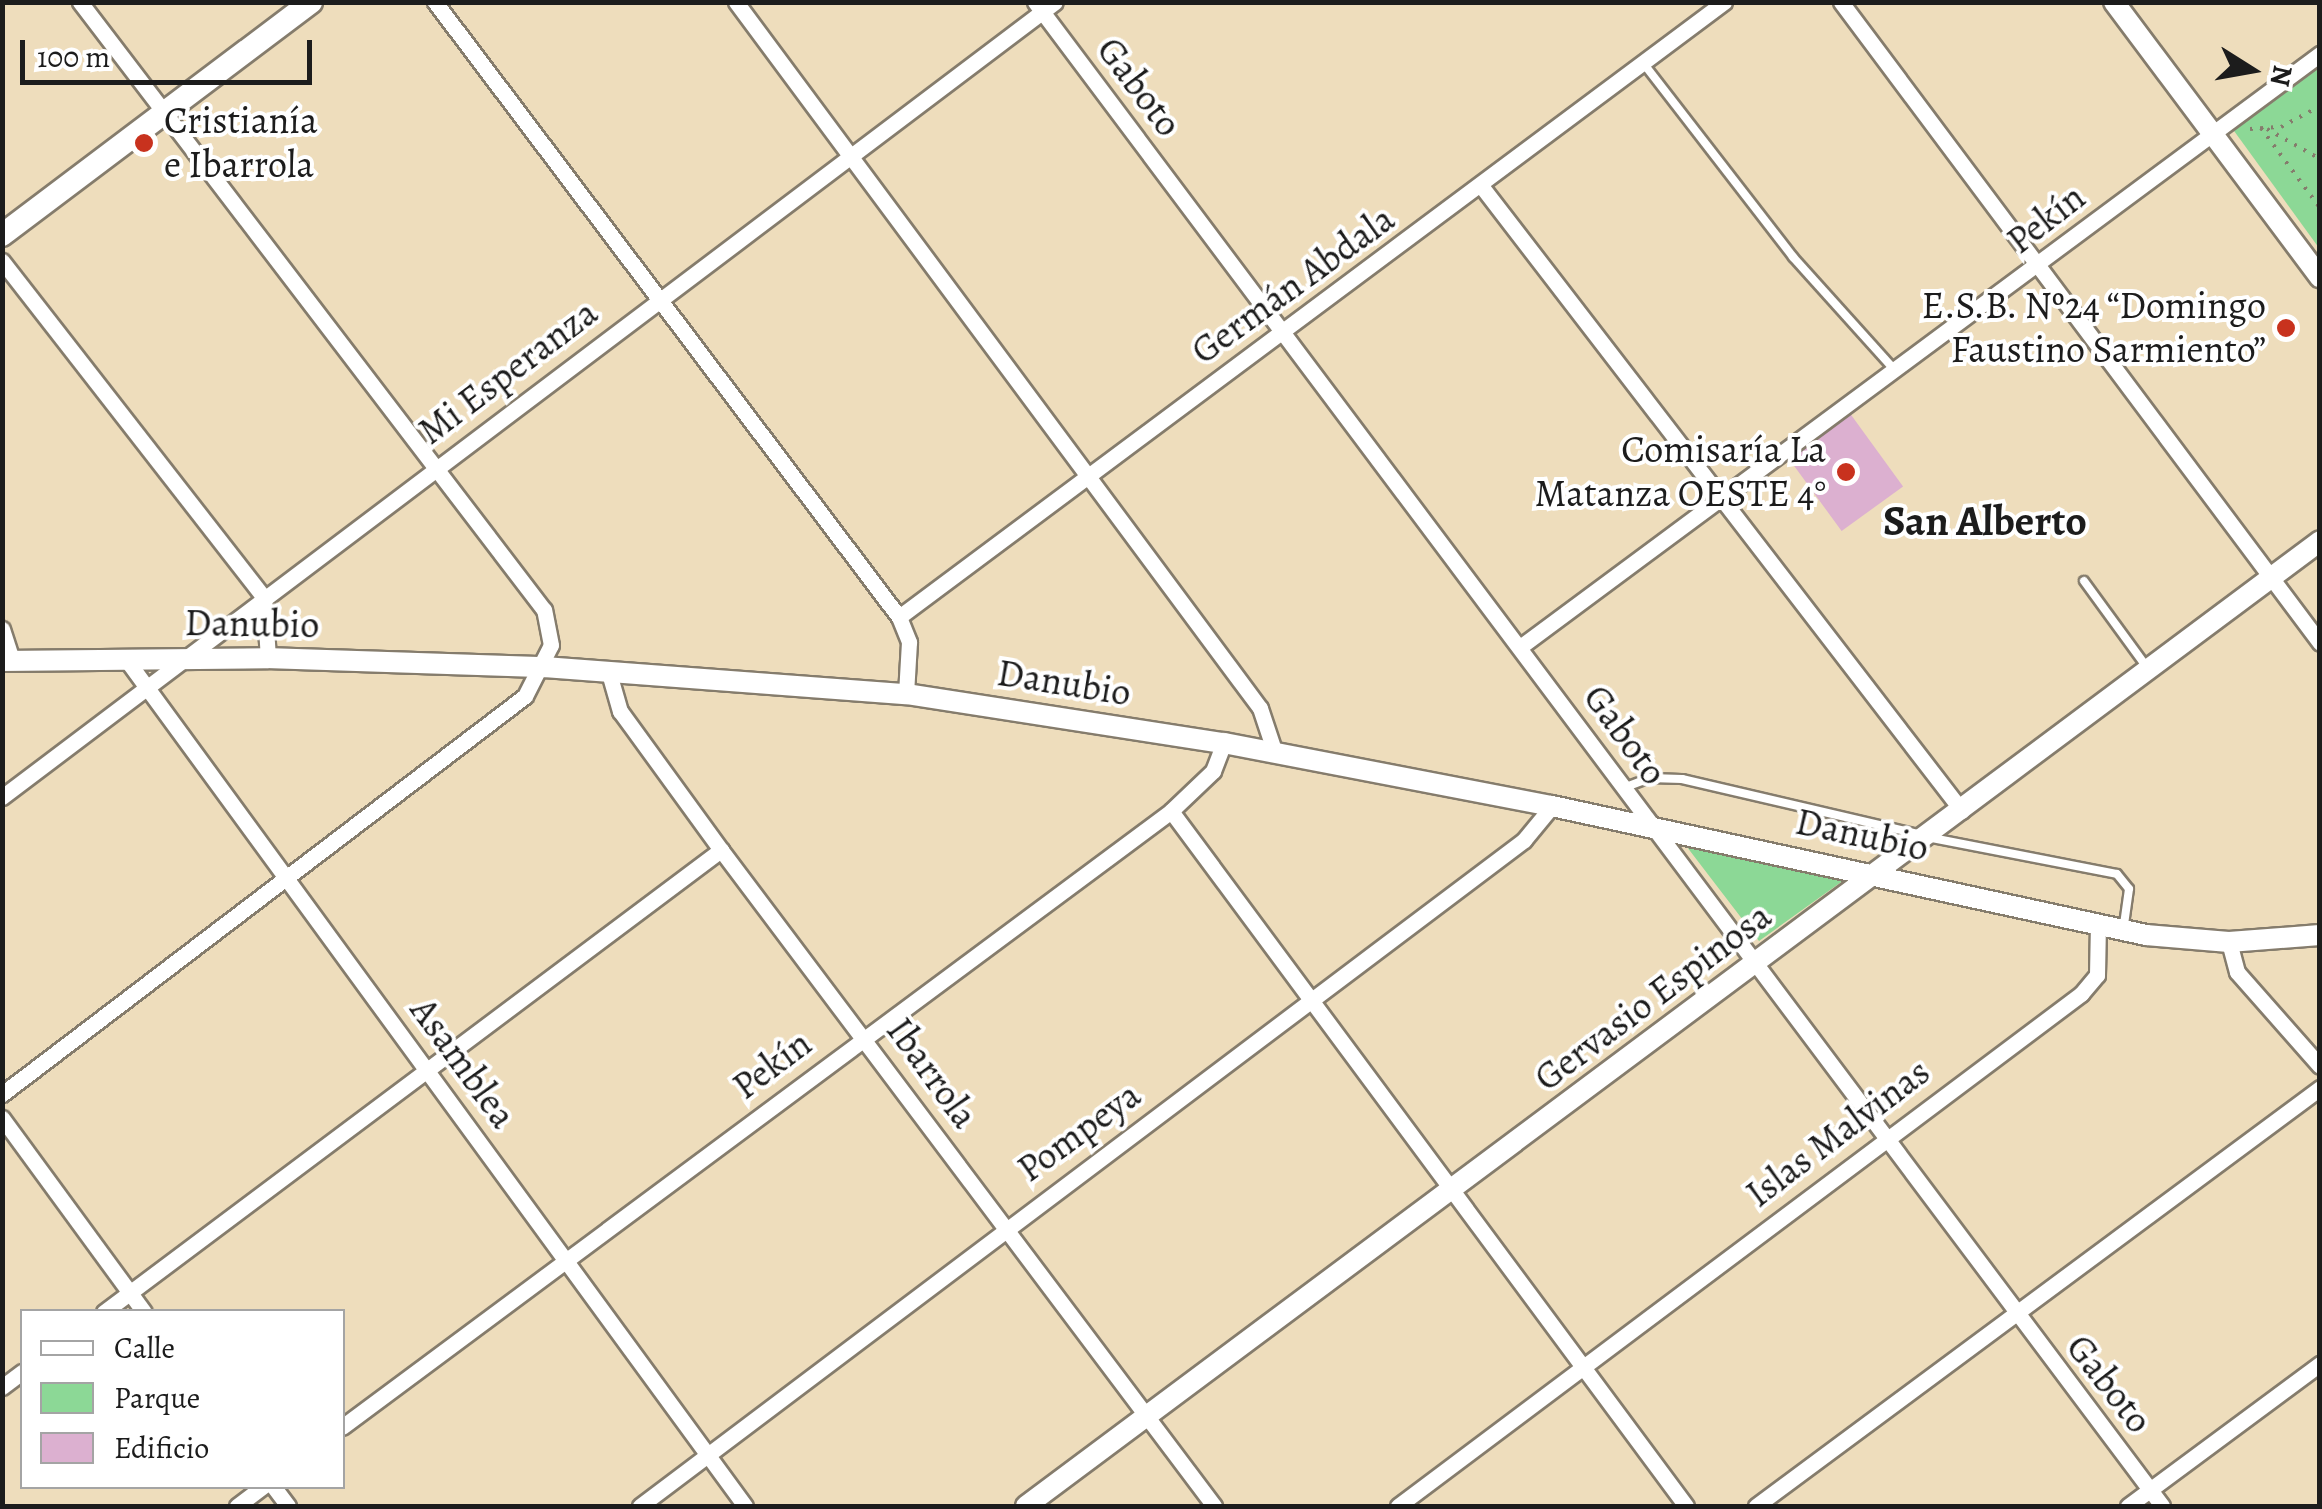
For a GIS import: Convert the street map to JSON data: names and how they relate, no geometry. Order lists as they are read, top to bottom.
{
  "streets": {
    "street": [
      "Gaboto",
      "Pekín",
      "Germán Abdala",
      "Mi Esperanza",
      "Danubio",
      "Gervasio Espinosa",
      "Asamblea",
      "Ibarrola",
      "Pompeya",
      "Islas Malvinas"
    ]
  },
  "crossings": [
    ["Gaboto", "Pekín"],
    ["Gaboto", "Germán Abdala"],
    ["Gaboto", "Mi Esperanza"],
    ["Gaboto", "Danubio"],
    ["Gaboto", "Gervasio Espinosa"],
    ["Gaboto", "Islas Malvinas"],
    ["Pekín", "Danubio"],
    ["Pekín", "Asamblea"],
    ["Pekín", "Ibarrola"],
    ["Mi Esperanza", "Danubio"],
    ["Mi Esperanza", "Asamblea"],
    ["Danubio", "Gervasio Espinosa"],
    ["Danubio", "Asamblea"],
    ["Danubio", "Ibarrola"],
    ["Danubio", "Pompeya"],
    ["Danubio", "Islas Malvinas"],
    ["Gervasio Espinosa", "Ibarrola"],
    ["Asamblea", "Pompeya"],
    ["Ibarrola", "Pompeya"]
  ],
  "districts": ["San Alberto"],
  "places": ["Cristianía e Ibarrola", "E.S.B. Nº24 “Domingo Faustino Sarmiento”", "Comisaría La Matanza OESTE 4°"],
  "legend": ["Calle", "Parque", "Edificio"],
  "scale_bar": "100 m",
  "north": "right"
}
